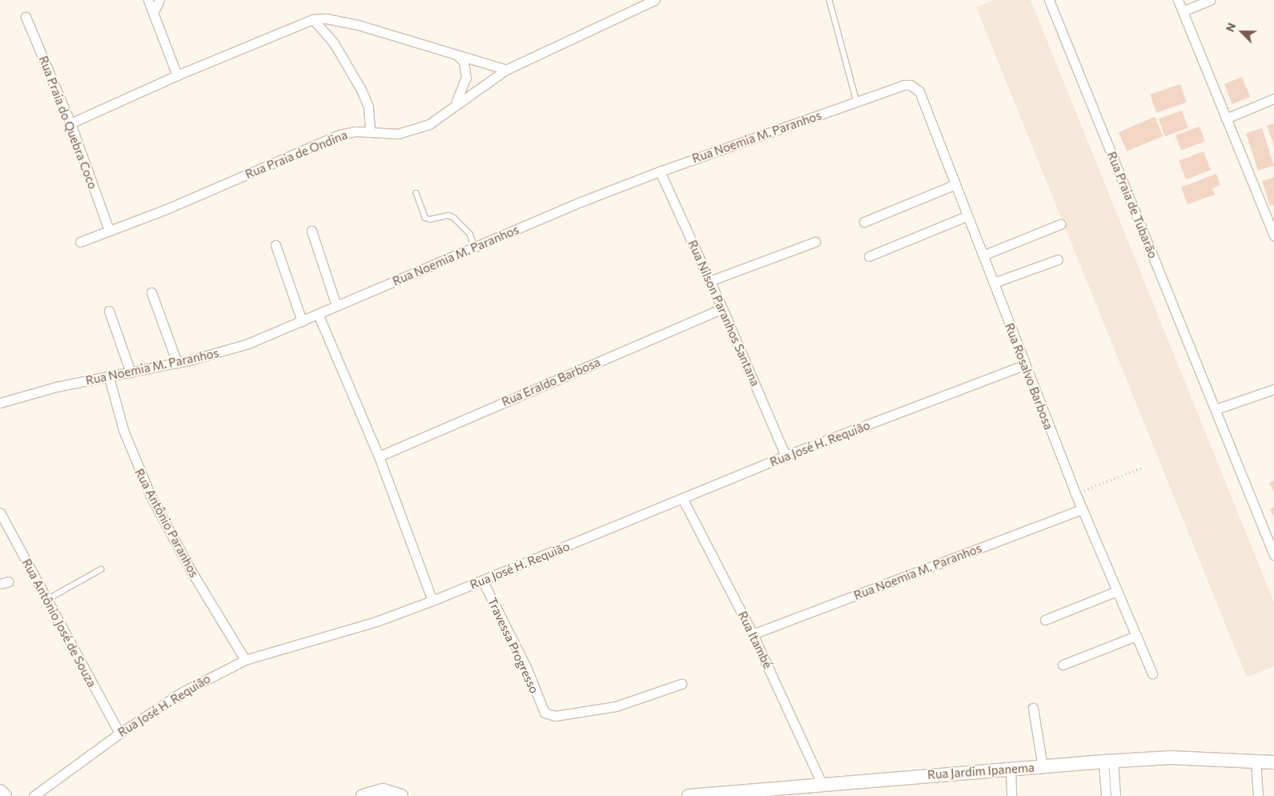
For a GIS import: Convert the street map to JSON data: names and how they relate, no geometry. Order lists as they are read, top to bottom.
{
  "streets": {
    "street": [
      "Rua Praia do Quebra Coco",
      "Rua Noemia M. Paranhos",
      "Rua Praia de Ondina",
      "Rua Praia de Tubarão",
      "Rua Nilson Paranhos Santana",
      "Rua Rosalvo Barbosa",
      "Rua Eraldo Barbosa",
      "Rua José H. Requião",
      "Rua Antônio Paranhos",
      "Rua Antônio José de Souza",
      "Rua Itambé",
      "Travessa Progresso",
      "Rua Jardim Ipanema"
    ]
  },
  "crossings": [
    ["Rua Praia do Quebra Coco", "Rua Praia de Ondina"],
    ["Rua Noemia M. Paranhos", "Rua Nilson Paranhos Santana"],
    ["Rua Noemia M. Paranhos", "Rua Rosalvo Barbosa"],
    ["Rua Noemia M. Paranhos", "Rua Antônio Paranhos"],
    ["Rua Noemia M. Paranhos", "Rua Itambé"],
    ["Rua Nilson Paranhos Santana", "Rua Eraldo Barbosa"],
    ["Rua Nilson Paranhos Santana", "Rua José H. Requião"],
    ["Rua Rosalvo Barbosa", "Rua José H. Requião"],
    ["Rua José H. Requião", "Rua Antônio Paranhos"],
    ["Rua José H. Requião", "Rua Antônio José de Souza"],
    ["Rua José H. Requião", "Rua Itambé"],
    ["Rua José H. Requião", "Travessa Progresso"],
    ["Rua Itambé", "Rua Jardim Ipanema"]
  ],
  "north": "top left"
}
